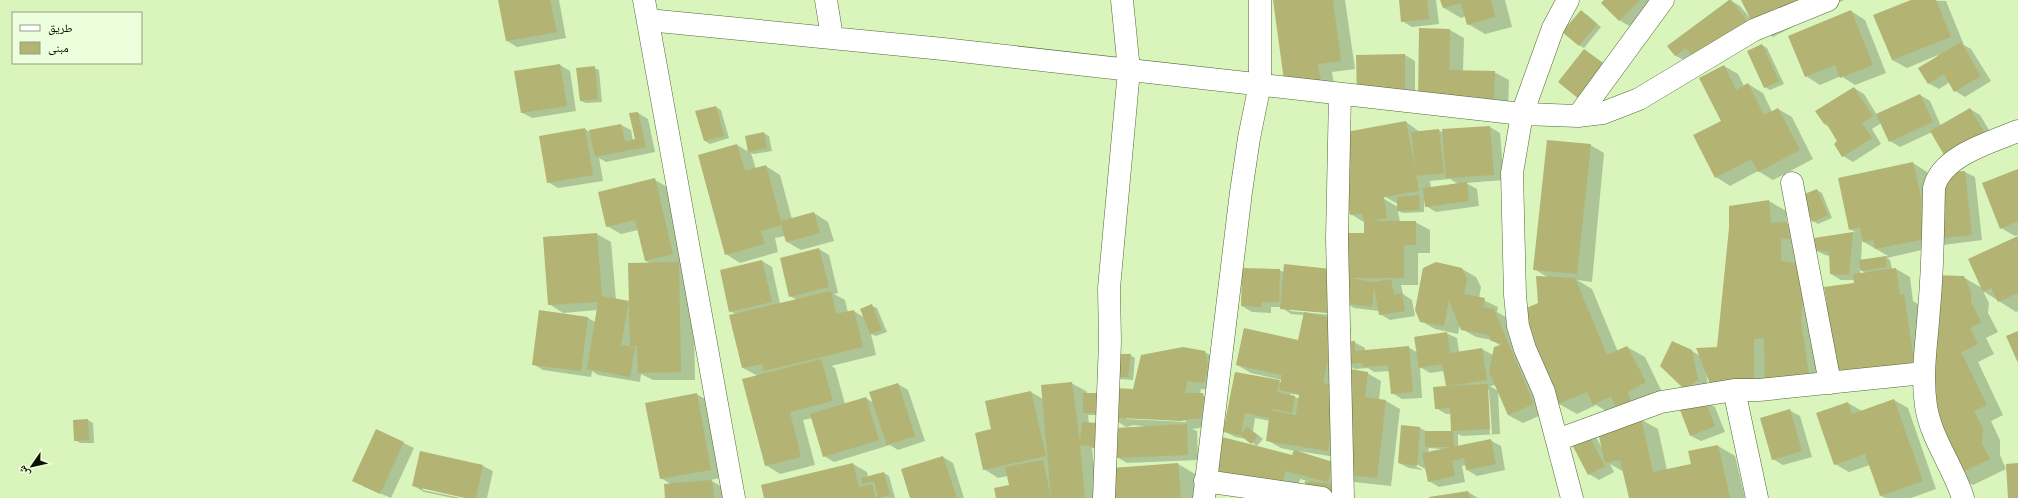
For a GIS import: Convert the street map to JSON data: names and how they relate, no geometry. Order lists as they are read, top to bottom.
{
  "legend": ["طريق", "مبنى"],
  "north": "bottom left"
}
